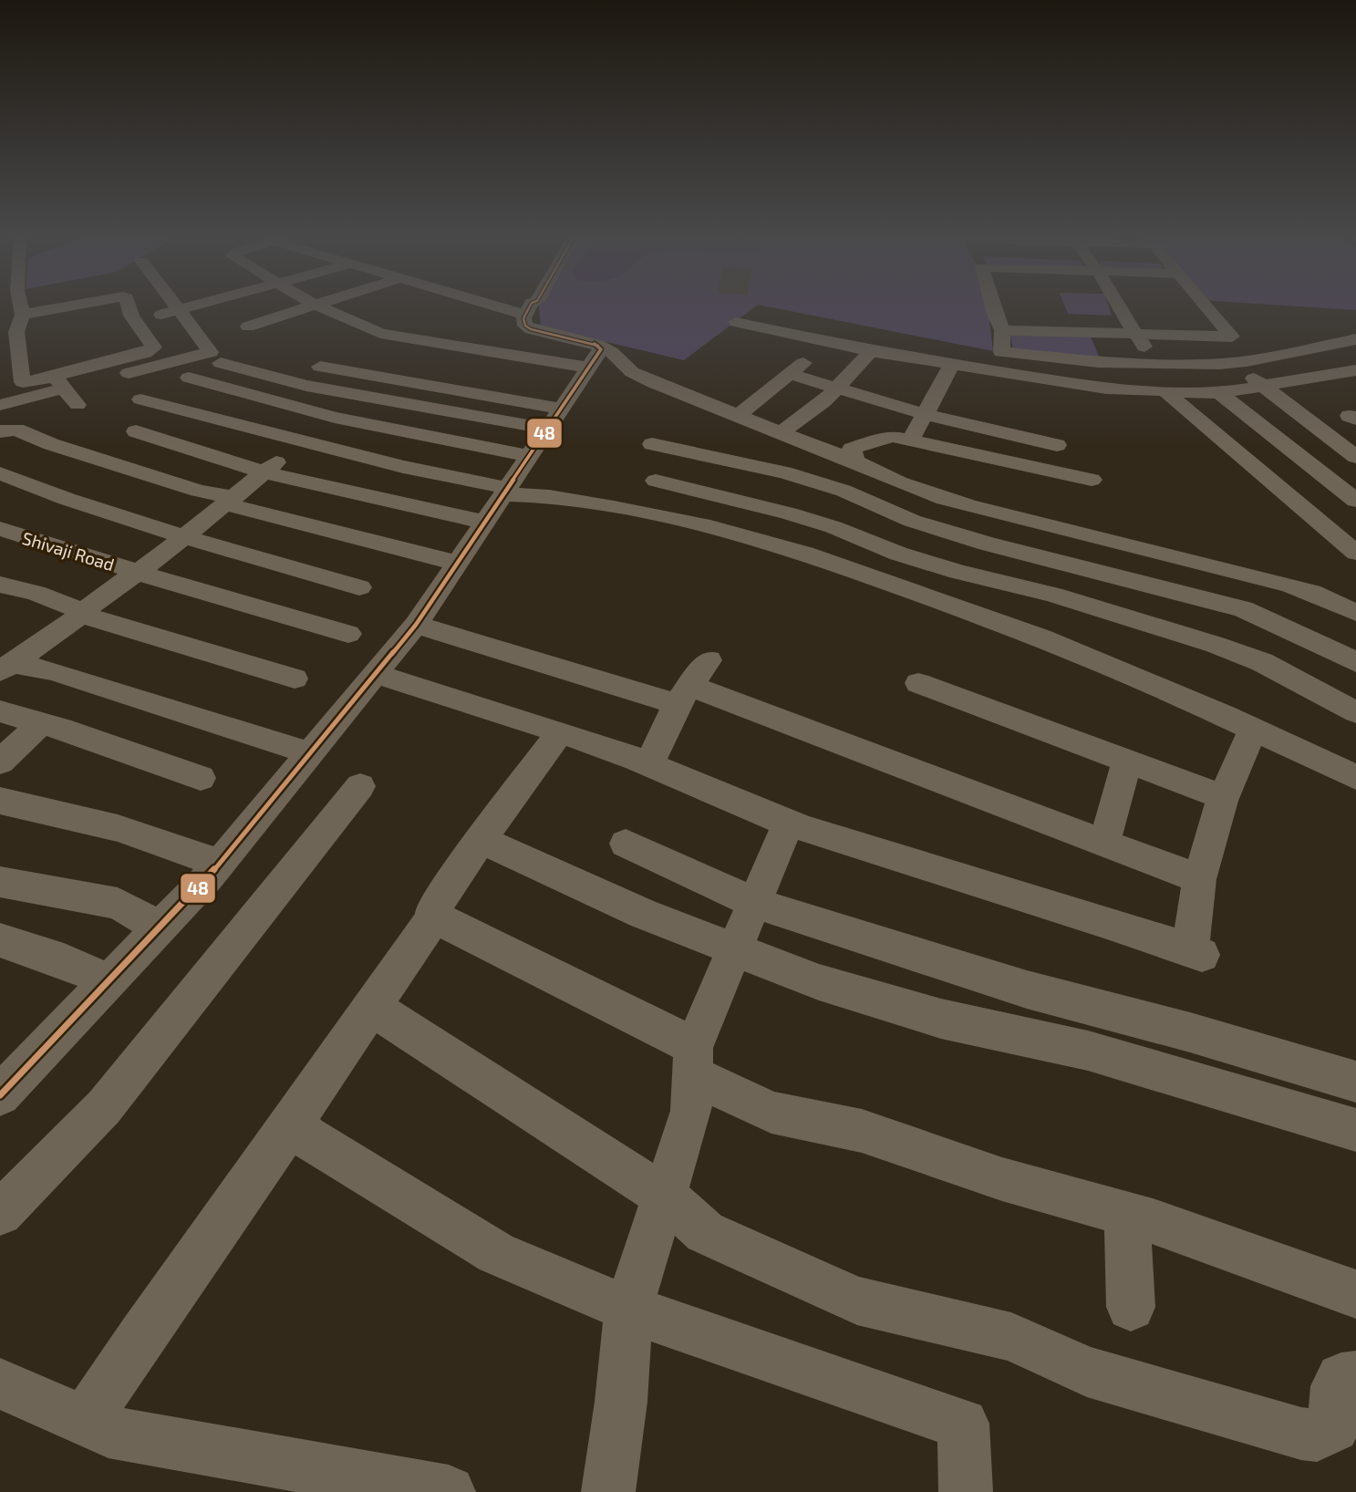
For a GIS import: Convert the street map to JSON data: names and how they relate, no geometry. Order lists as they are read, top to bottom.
{
  "streets": {
    "street": ["Shivaji Road"]
  },
  "lines": ["transit line 48"]
}
